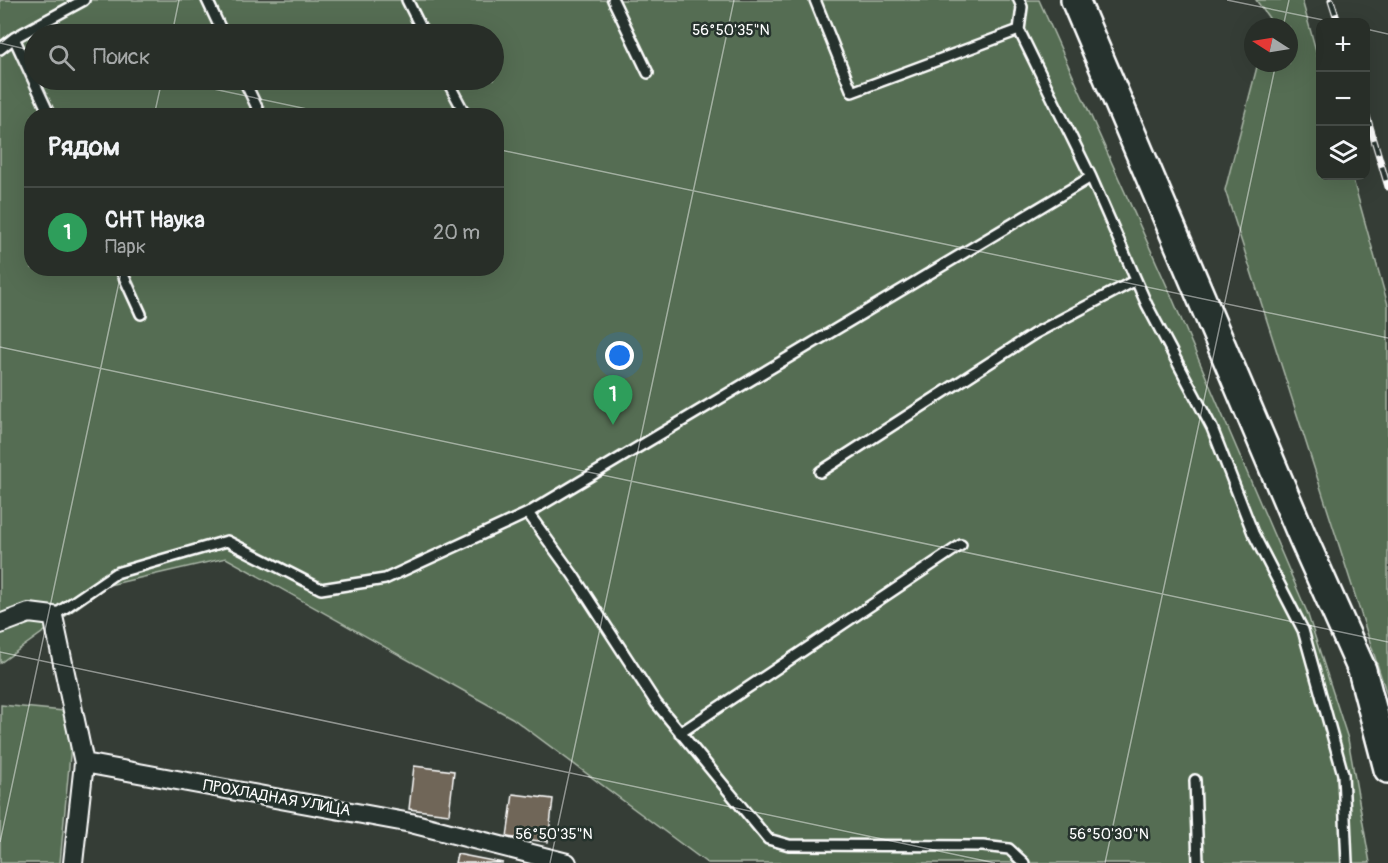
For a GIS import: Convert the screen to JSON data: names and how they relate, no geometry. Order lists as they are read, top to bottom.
{
  "streets": {
    "street": ["ПРОХЛАДНАЯ УЛИЦА"]
  },
  "north": "left",
  "page": {
    "map_buttons": ["+", "−"],
    "search": "Поиск",
    "heading": "Рядом",
    "list": [
      {
        "mark": "1",
        "name": "СНТ Наука",
        "note": "Парк",
        "value": "20 m"
      }
    ],
    "pins": "1"
  },
  "coordinates": ["56°50'35\"N", "56°50'30\"N"]
}
